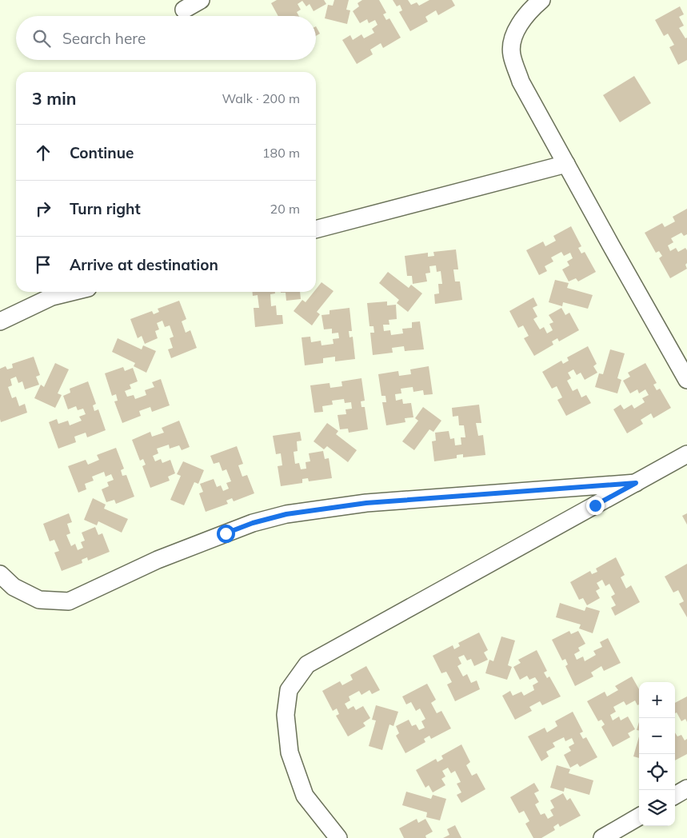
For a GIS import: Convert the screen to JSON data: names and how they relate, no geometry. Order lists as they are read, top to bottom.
{
  "page": {
    "search": "Search here",
    "heading": ["3 min", "Walk · 200 m"],
    "list": [
      ["Continue", "180 m"],
      ["Turn right", "20 m"],
      "Arrive at destination"
    ],
    "map_buttons": ["+", "−"]
  }
}
